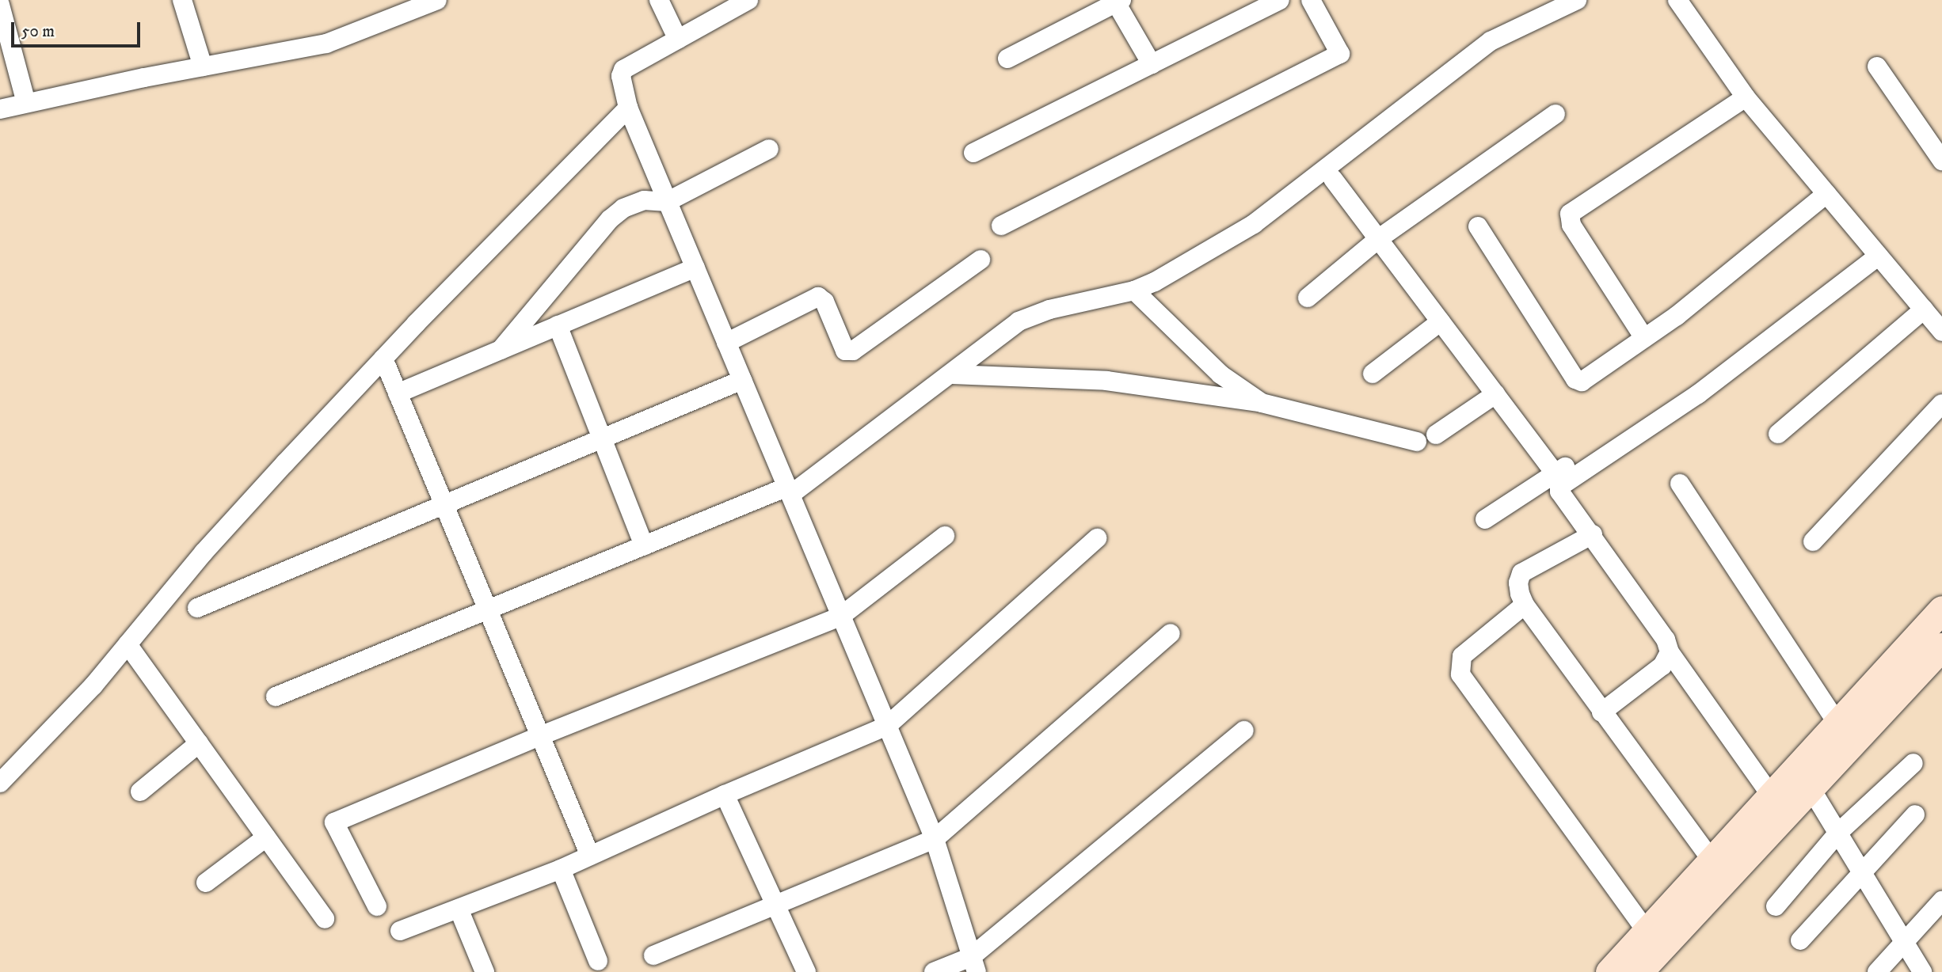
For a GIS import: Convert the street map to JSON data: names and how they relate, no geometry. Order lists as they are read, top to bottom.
{
  "scale_bar": "50 m"
}
